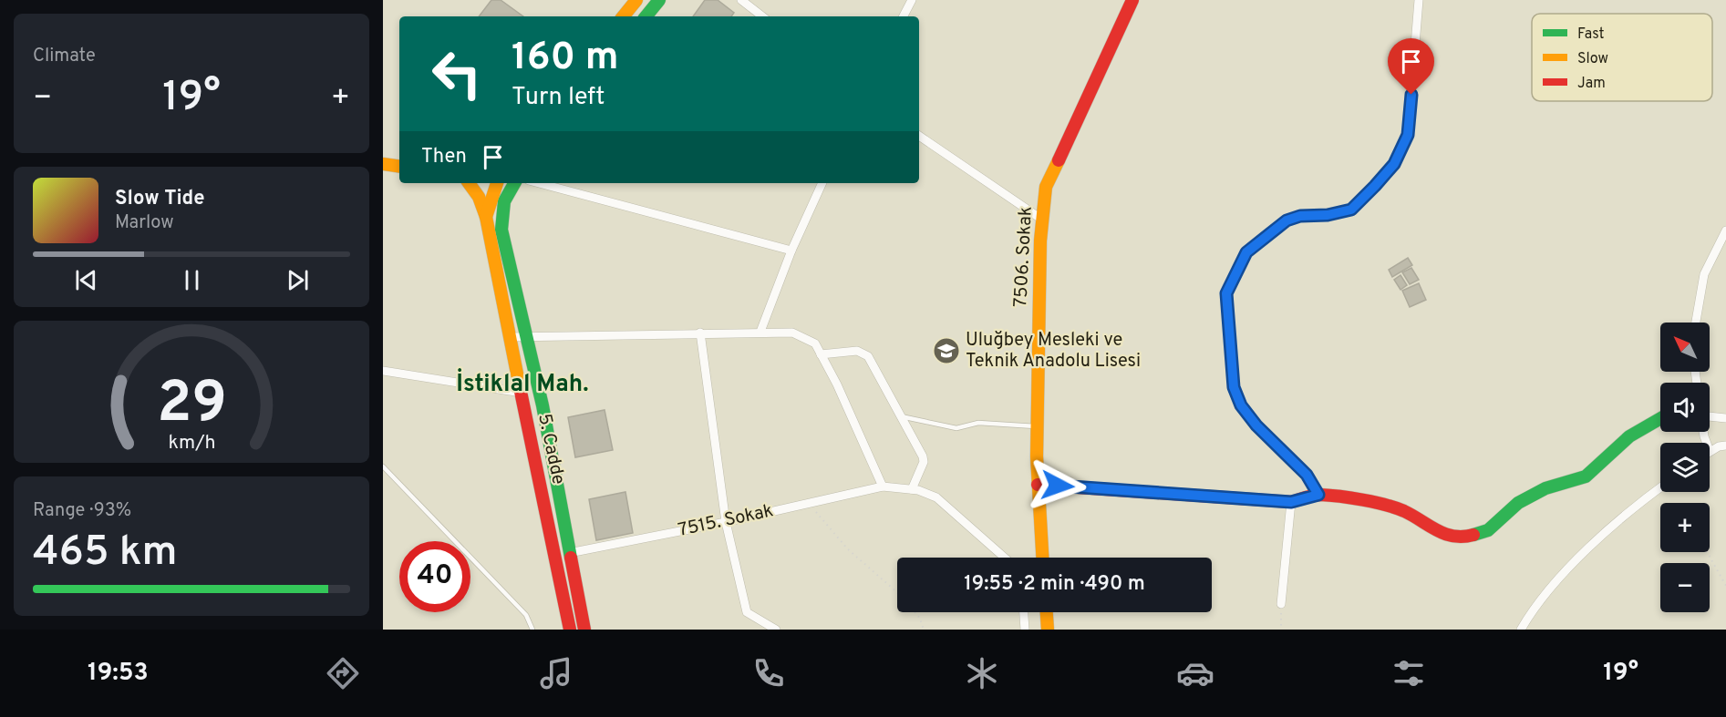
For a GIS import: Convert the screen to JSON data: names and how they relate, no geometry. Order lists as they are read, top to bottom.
{
  "streets": {
    "street": ["7506. Sokak", "5. Cadde", "7515. Sokak"]
  },
  "districts": ["İstiklal Mah."],
  "places": {
    "school or university": ["Uluğbey Mesleki ve Teknik Anadolu Lisesi"]
  },
  "legend": ["Fast", "Slow", "Jam"],
  "north": "top left",
  "page": {
    "tile": [
      "Climate",
      ["Range · 93%", "465 km"]
    ],
    "turn": ["160 m", "Turn left"],
    "heat": ["−", "19°", "+"],
    "then": "Then",
    "song": ["Slow Tide", "Marlow"],
    "map_buttons": ["+", "−"],
    "limit": "40",
    "trip": "19:55 · 2 min · 490 m",
    "tabs": ["19:53", "19°"],
    "gauge": ["29", "km/h"]
  }
}
